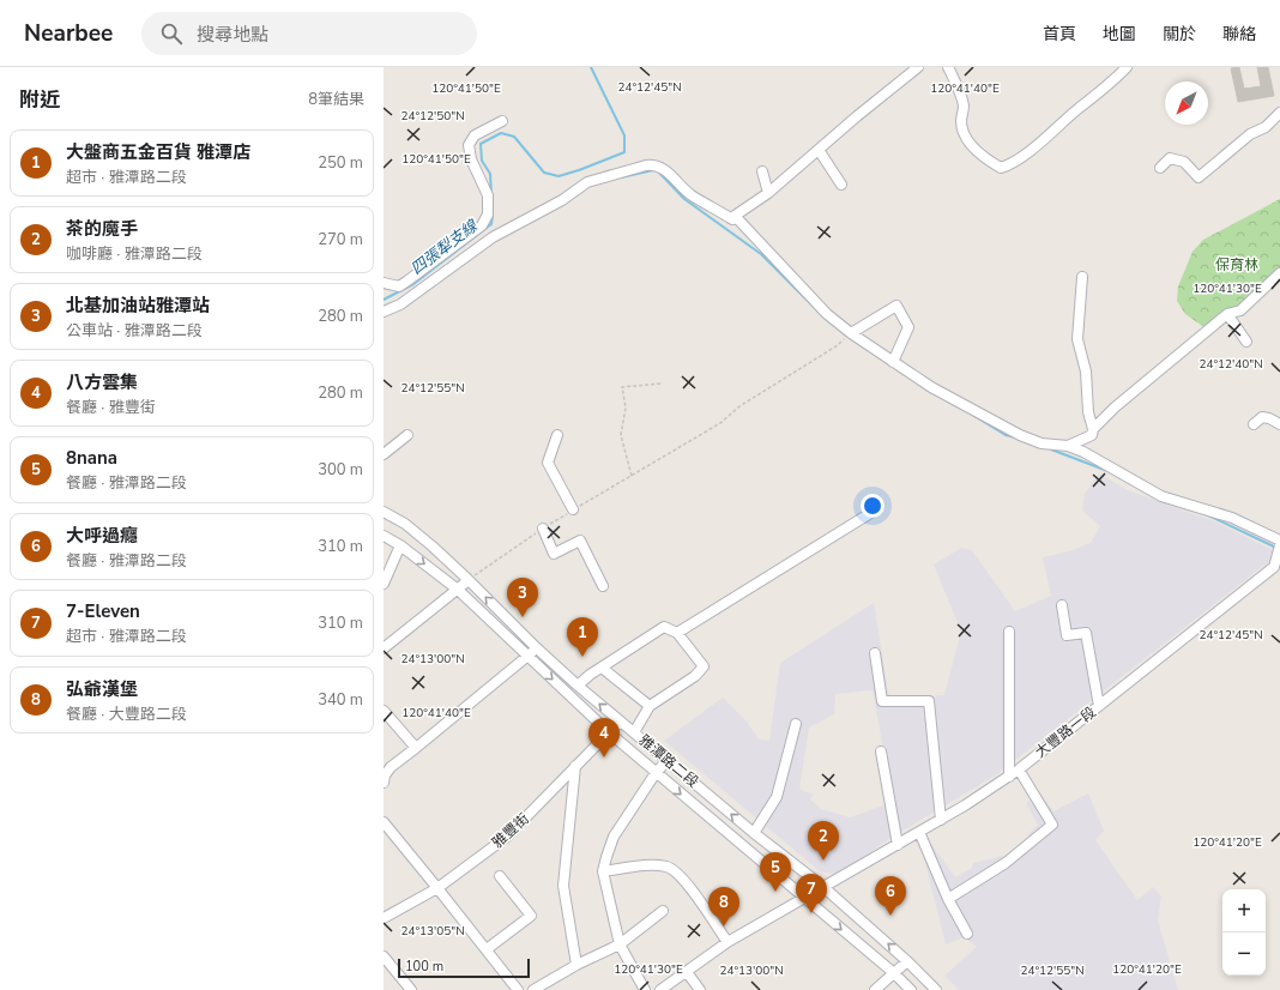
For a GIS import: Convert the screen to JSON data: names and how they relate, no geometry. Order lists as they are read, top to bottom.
{
  "streets": {
    "street": ["大豐路一段", "雅潭路二段", "雅豐街"]
  },
  "crossings": [
    ["大豐路一段", "雅潭路二段"],
    ["雅潭路二段", "雅豐街"]
  ],
  "water": ["四張犁支線"],
  "parks": ["保育林"],
  "scale_bar": "100 m",
  "north": "bottom left",
  "page": {
    "header": "Nearbee",
    "search": "搜尋地點",
    "nav": [
      "首頁",
      "地圖",
      "關於",
      "聯絡"
    ],
    "heading": ["附近", "8筆結果"],
    "list": [
      {
        "mark": "1",
        "name": "大盤商五金百貨 雅潭店",
        "note": "超市 · 雅潭路二段",
        "value": "250 m"
      },
      {
        "mark": "2",
        "name": "茶的魔手",
        "note": "咖啡廳 · 雅潭路二段",
        "value": "270 m"
      },
      {
        "mark": "3",
        "name": "北基加油站雅潭站",
        "note": "公車站 · 雅潭路二段",
        "value": "280 m"
      },
      {
        "mark": "4",
        "name": "八方雲集",
        "note": "餐廳 · 雅豐街",
        "value": "280 m"
      },
      {
        "mark": "5",
        "name": "8nana",
        "note": "餐廳 · 雅潭路二段",
        "value": "300 m"
      },
      {
        "mark": "6",
        "name": "大呼過癮",
        "note": "餐廳 · 雅潭路二段",
        "value": "310 m"
      },
      {
        "mark": "7",
        "name": "7-Eleven",
        "note": "超市 · 雅潭路二段",
        "value": "310 m"
      },
      {
        "mark": "8",
        "name": "弘爺漢堡",
        "note": "餐廳 · 大豐路二段",
        "value": "340 m"
      }
    ],
    "pins": [
      "3",
      "1",
      "4",
      "2",
      "5",
      "7",
      "6",
      "8"
    ],
    "map_buttons": ["+", "−"],
    "scale": "100 m"
  },
  "coordinates": [
    "24°12'45\"N",
    "120°41'50\"E",
    "120°41'40\"E",
    "24°12'50\"N",
    "120°41'30\"E",
    "24°12'40\"N",
    "24°12'55\"N",
    "24°13'00\"N",
    "120°41'20\"E",
    "24°13'05\"N"
  ]
}
